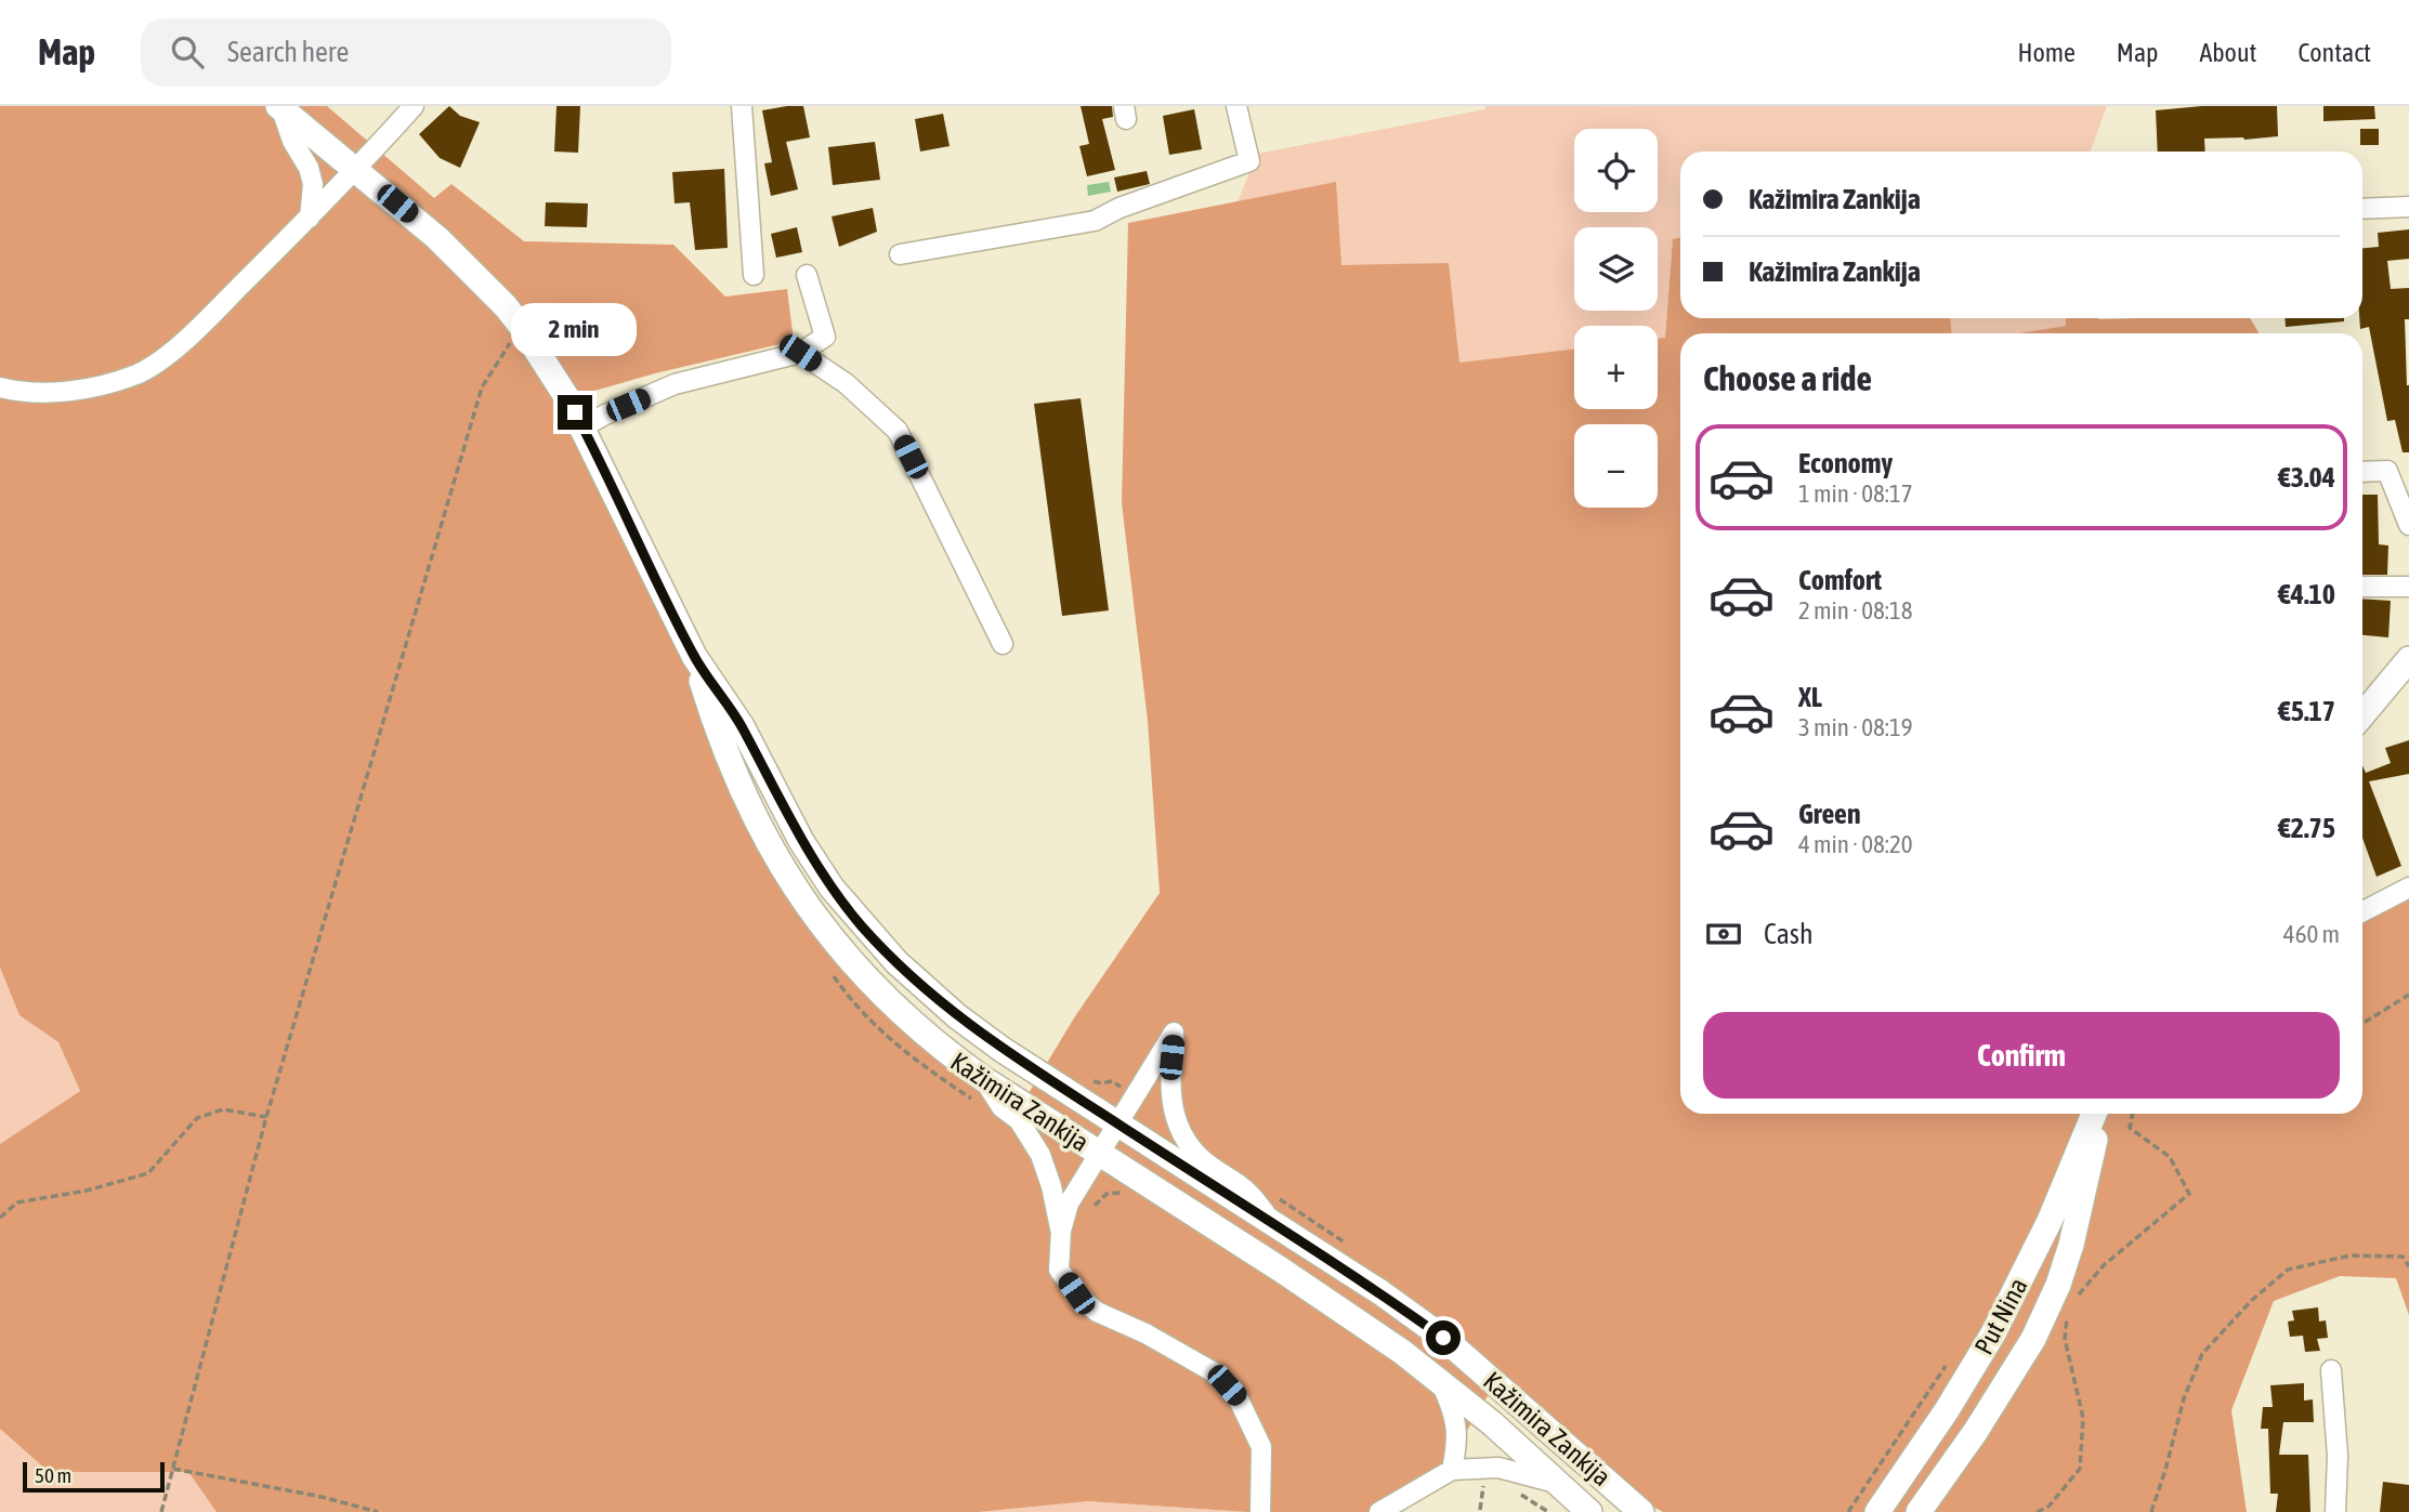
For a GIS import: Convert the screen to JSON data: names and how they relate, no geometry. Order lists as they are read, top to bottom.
{
  "streets": {
    "main road": ["Kažimira Zankija", "Put Nina"]
  },
  "scale_bar": "50 m",
  "page": {
    "header": "Map",
    "search": "Search here",
    "nav": [
      "Home",
      "Map",
      "About",
      "Contact"
    ],
    "map_buttons": ["+", "−"],
    "banner": ["Kažimira Zankija", "Kažimira Zankija"],
    "bubble": "2 min",
    "heading": "Choose a ride",
    "list": [
      {
        "name": "Economy",
        "note": "1 min · 08:17",
        "value": "€3.04"
      },
      {
        "name": "Comfort",
        "note": "2 min · 08:18",
        "value": "€4.10"
      },
      {
        "name": "XL",
        "note": "3 min · 08:19",
        "value": "€5.17"
      },
      {
        "name": "Green",
        "note": "4 min · 08:20",
        "value": "€2.75"
      }
    ],
    "pay": ["Cash", "460 m"],
    "buttons": "Confirm",
    "scale": "50 m"
  }
}
